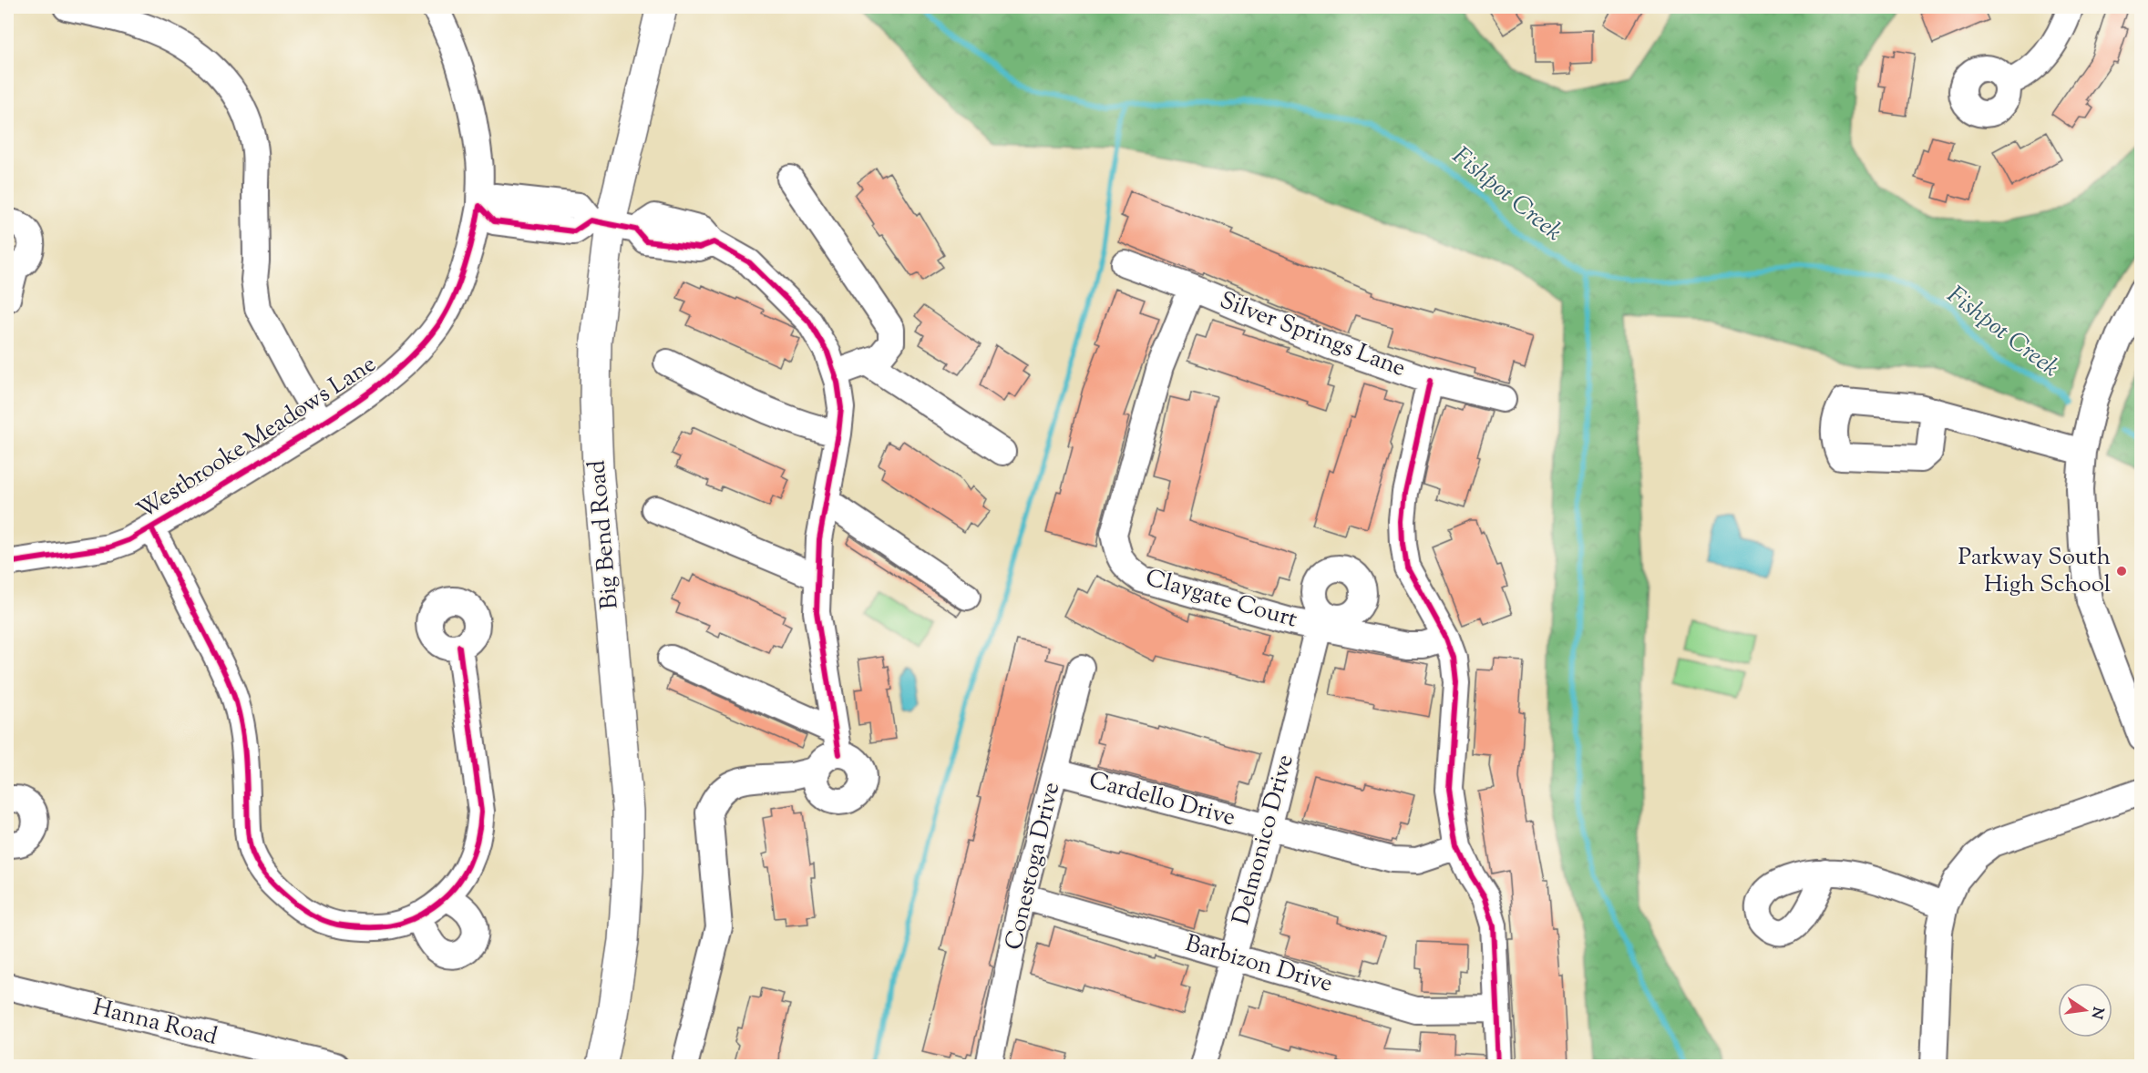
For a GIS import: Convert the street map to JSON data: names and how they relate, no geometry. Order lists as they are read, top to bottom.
{
  "streets": {
    "main road": ["Big Bend Road"],
    "street": [
      "Silver Springs Lane",
      "Westbrooke Meadows Lane",
      "Claygate Court",
      "Cardello Drive",
      "Delmonico Drive",
      "Conestoga Drive",
      "Barbizon Drive",
      "Hanna Road"
    ]
  },
  "crossings": [
    ["Silver Springs Lane", "Claygate Court"],
    ["Claygate Court", "Delmonico Drive"],
    ["Cardello Drive", "Delmonico Drive"],
    ["Cardello Drive", "Conestoga Drive"],
    ["Delmonico Drive", "Barbizon Drive"],
    ["Conestoga Drive", "Barbizon Drive"]
  ],
  "water": ["Fishpot Creek"],
  "places": ["Parkway South High School"],
  "north": "right"
}
